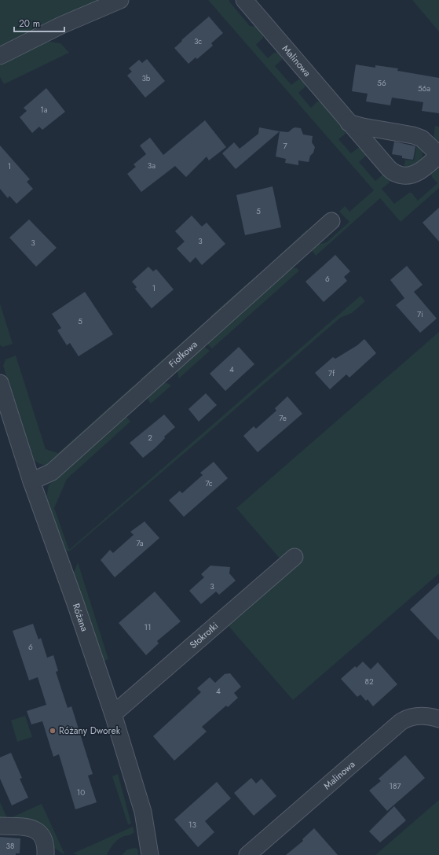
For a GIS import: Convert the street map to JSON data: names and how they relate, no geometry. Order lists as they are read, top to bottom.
{
  "streets": {
    "street": [
      "Malinowa",
      "Fiołkowa",
      "Różana",
      "Stokrotki"
    ]
  },
  "crossings": [
    ["Fiołkowa", "Różana"],
    ["Różana", "Stokrotki"]
  ],
  "places": ["Różany Dworek"],
  "house_numbers": [
    "3c",
    "3b",
    "56",
    "56a",
    "1a",
    "7",
    "3a",
    "1",
    "5",
    "3",
    "3",
    "6",
    "1",
    "7i",
    "5",
    "4",
    "7f",
    "7e",
    "2",
    "7c",
    "7a",
    "3",
    "11",
    "6",
    "82",
    "4",
    "187",
    "10",
    "13",
    "38"
  ],
  "scale_bar": "20 m"
}
